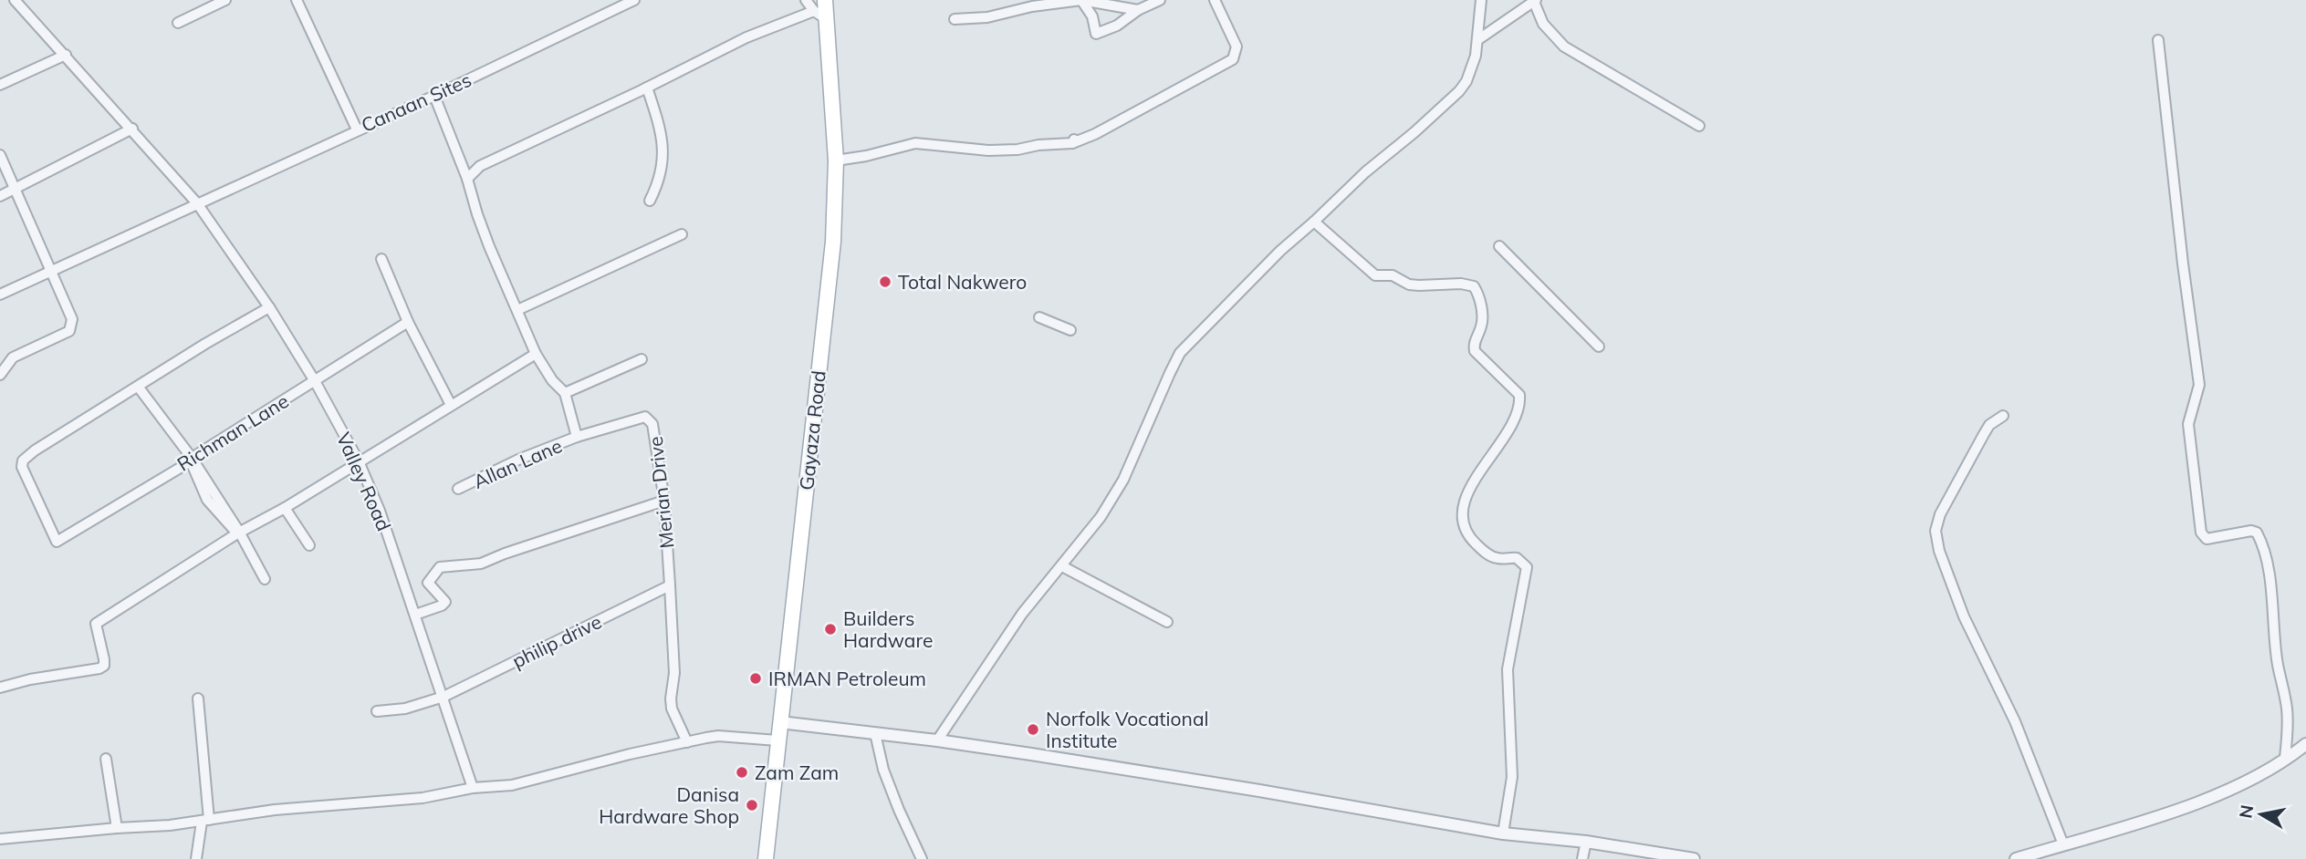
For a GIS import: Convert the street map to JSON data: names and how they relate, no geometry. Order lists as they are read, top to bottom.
{
  "streets": {
    "main road": ["Gayaza Road"],
    "street": [
      "Canaan Sites",
      "Richman Lane",
      "Allan Lane",
      "Valley Road",
      "Merian Drive",
      "philip drive"
    ]
  },
  "crossings": [
    ["Canaan Sites", "Valley Road"],
    ["Richman Lane", "Valley Road"],
    ["Allan Lane", "Merian Drive"],
    ["Valley Road", "philip drive"],
    ["Merian Drive", "philip drive"]
  ],
  "places": [
    "Total Nakwero",
    "Builders Hardware",
    "IRMAN Petroleum",
    "Norfolk Vocational Institute",
    "Zam Zam",
    "Danisa Hardware Shop"
  ],
  "north": "left"
}
